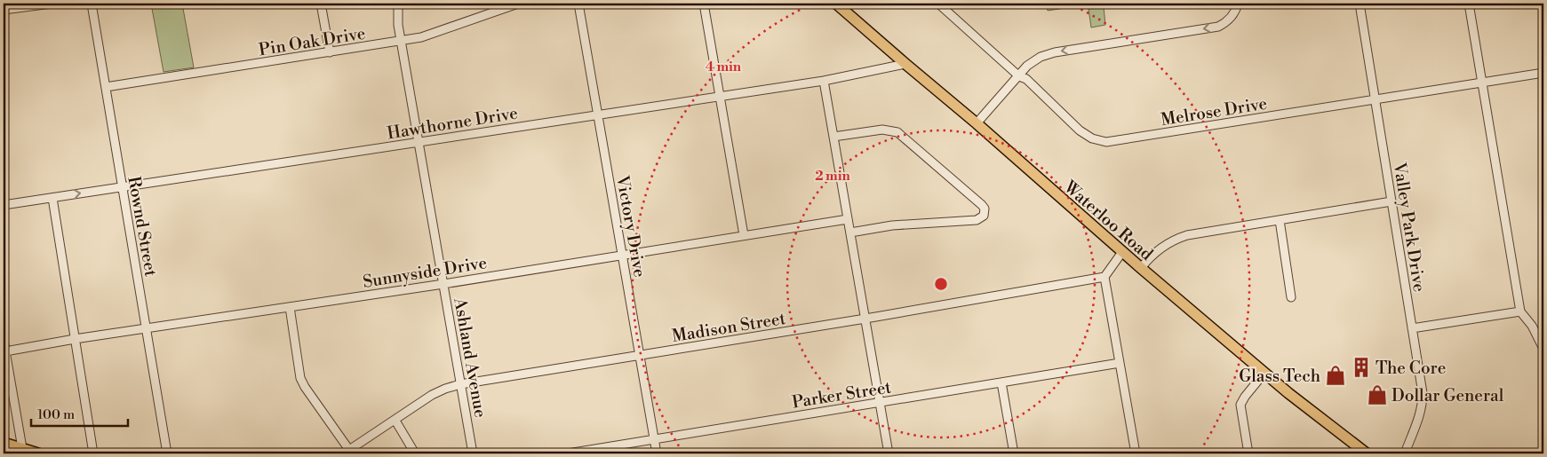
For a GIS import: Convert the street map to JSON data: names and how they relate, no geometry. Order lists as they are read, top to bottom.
{
  "streets": {
    "main road": ["Waterloo Road"],
    "street": [
      "Pin Oak Drive",
      "Melrose Drive",
      "Hawthorne Drive",
      "Rownd Street",
      "Victory Drive",
      "Valley Park Drive",
      "Sunnyside Drive",
      "Madison Street",
      "Ashland Avenue",
      "Parker Street"
    ]
  },
  "crossings": [
    ["Pin Oak Drive", "Rownd Street"],
    ["Pin Oak Drive", "Ashland Avenue"],
    ["Melrose Drive", "Valley Park Drive"],
    ["Hawthorne Drive", "Waterloo Road"],
    ["Hawthorne Drive", "Rownd Street"],
    ["Hawthorne Drive", "Victory Drive"],
    ["Hawthorne Drive", "Ashland Avenue"],
    ["Rownd Street", "Sunnyside Drive"],
    ["Victory Drive", "Sunnyside Drive"],
    ["Victory Drive", "Madison Street"],
    ["Victory Drive", "Parker Street"],
    ["Sunnyside Drive", "Ashland Avenue"],
    ["Madison Street", "Ashland Avenue"]
  ],
  "places": {
    "building": ["The Core"],
    "shop": ["Glass Tech", "Dollar General"]
  },
  "scale_bar": "100 m",
  "rings": ["4 min", "2 min"]
}
